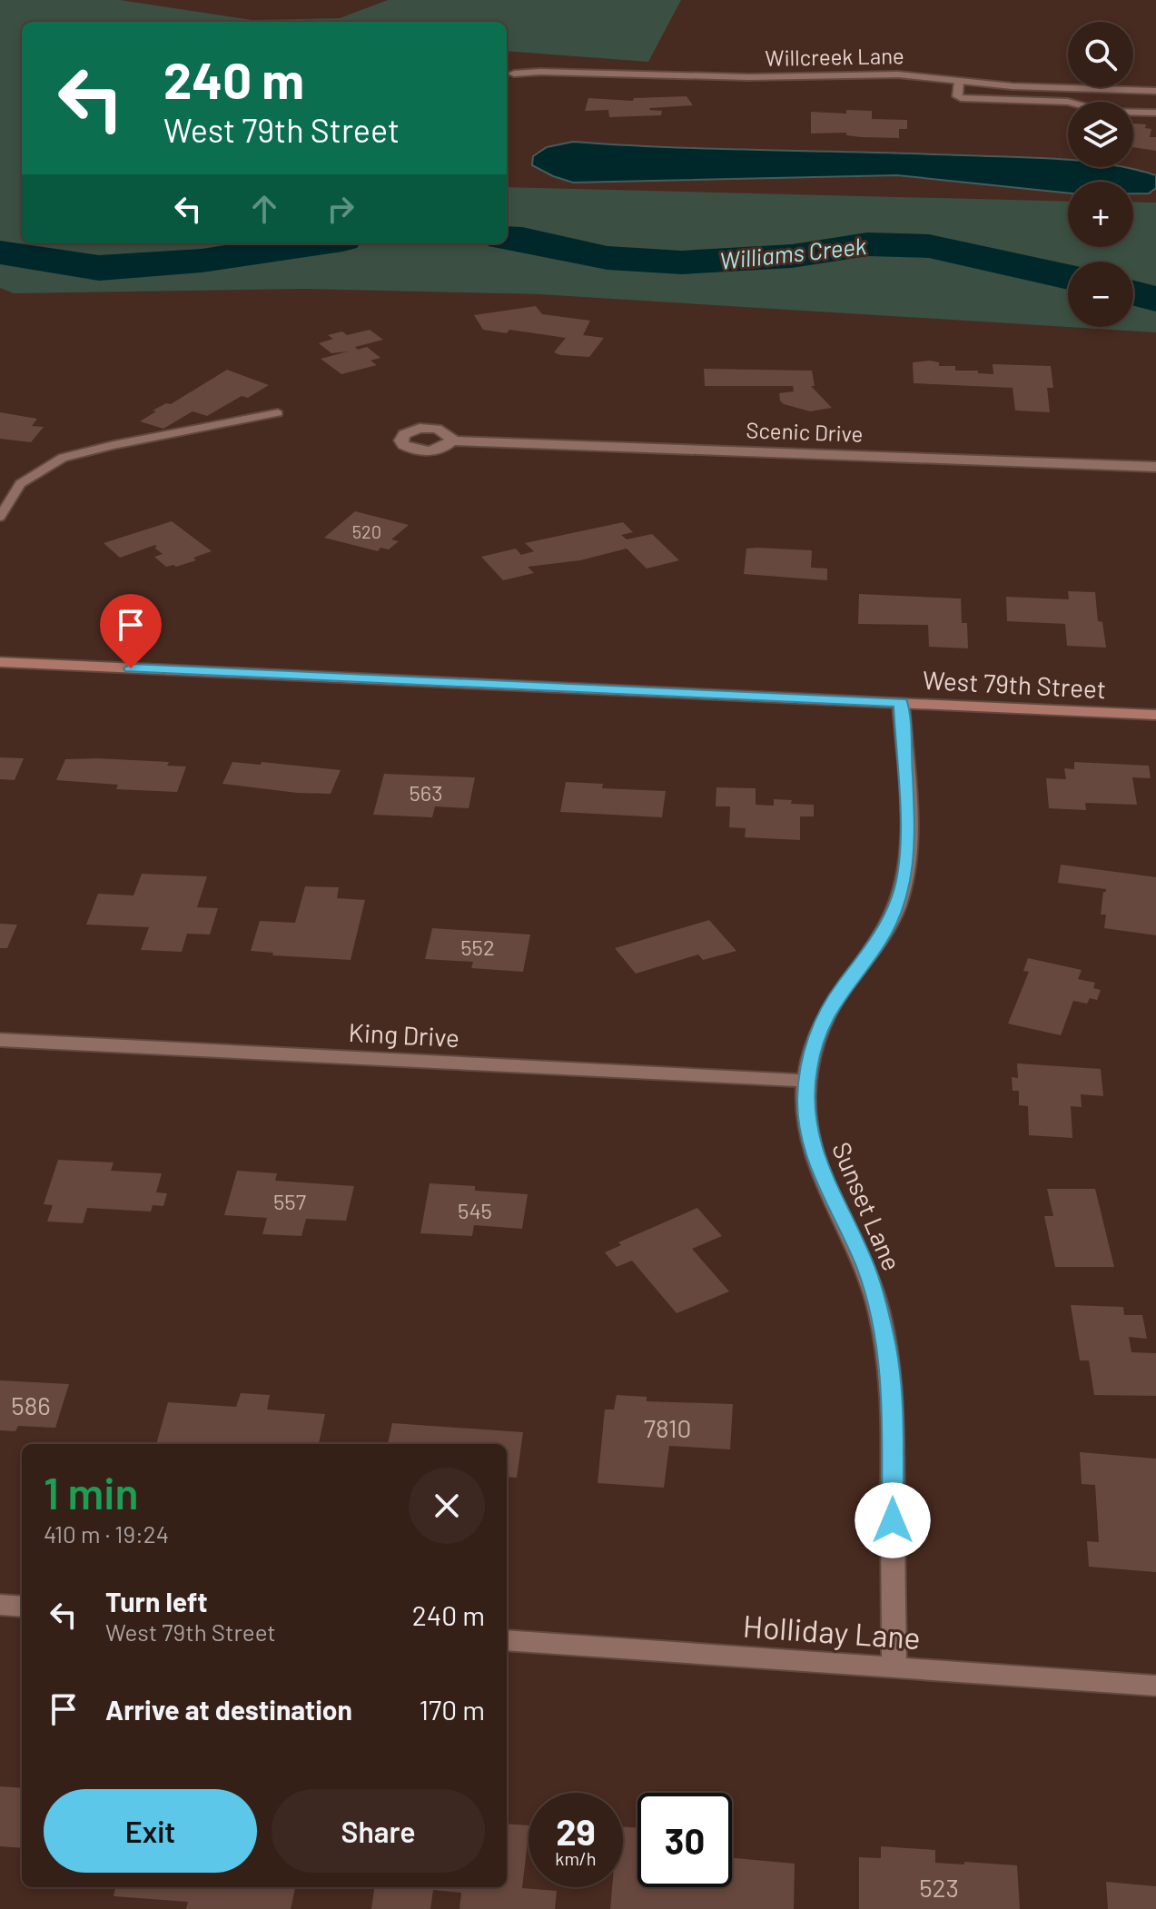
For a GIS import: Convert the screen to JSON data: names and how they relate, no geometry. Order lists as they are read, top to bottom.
{
  "streets": {
    "main road": ["West 79th Street"],
    "street": [
      "Willcreek Lane",
      "Scenic Drive",
      "King Drive",
      "Sunset Lane",
      "Holliday Lane"
    ]
  },
  "crossings": [
    ["West 79th Street", "Sunset Lane"],
    ["King Drive", "Sunset Lane"],
    ["Sunset Lane", "Holliday Lane"]
  ],
  "water": ["Williams Creek"],
  "house_numbers": [
    "520",
    "563",
    "552",
    "557",
    "545",
    "586",
    "7810",
    "523"
  ],
  "page": {
    "map_buttons": ["+", "−"],
    "turn": ["240 m", "West 79th Street"],
    "heading": ["1 min", "410 m · 19:24"],
    "list": [
      {
        "name": "Turn left",
        "note": "West 79th Street",
        "value": "240 m"
      },
      {
        "name": "Arrive at destination",
        "value": "170 m"
      }
    ],
    "buttons": ["Exit", "Share"],
    "speed": "29 km/h",
    "limit": "30"
  }
}
